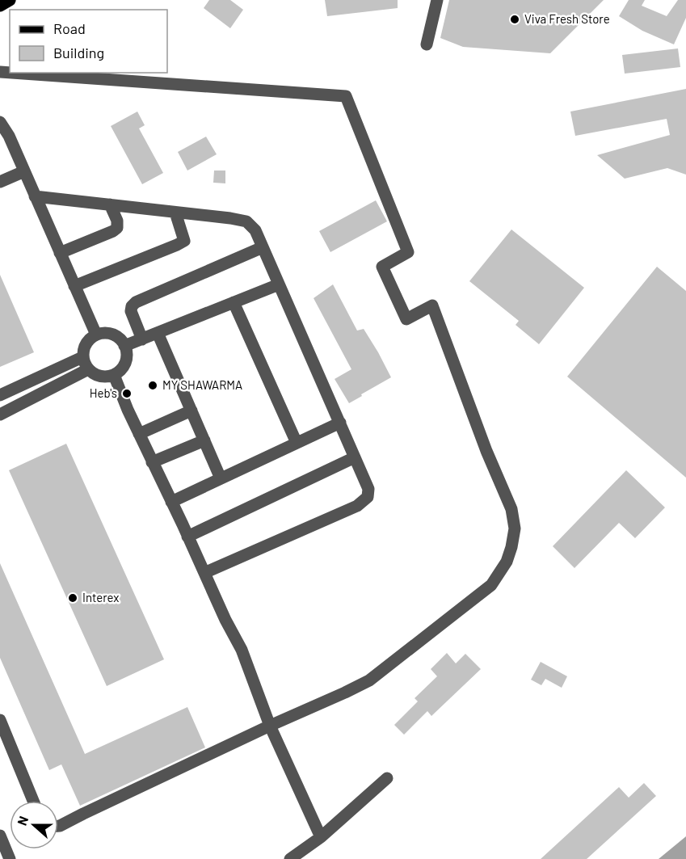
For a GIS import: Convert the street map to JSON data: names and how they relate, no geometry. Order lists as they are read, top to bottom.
{
  "places": [
    "Viva Fresh Store",
    "MY SHAWARMA",
    "Heb's",
    "Interex"
  ],
  "legend": ["Road", "Building"],
  "north": "left"
}
